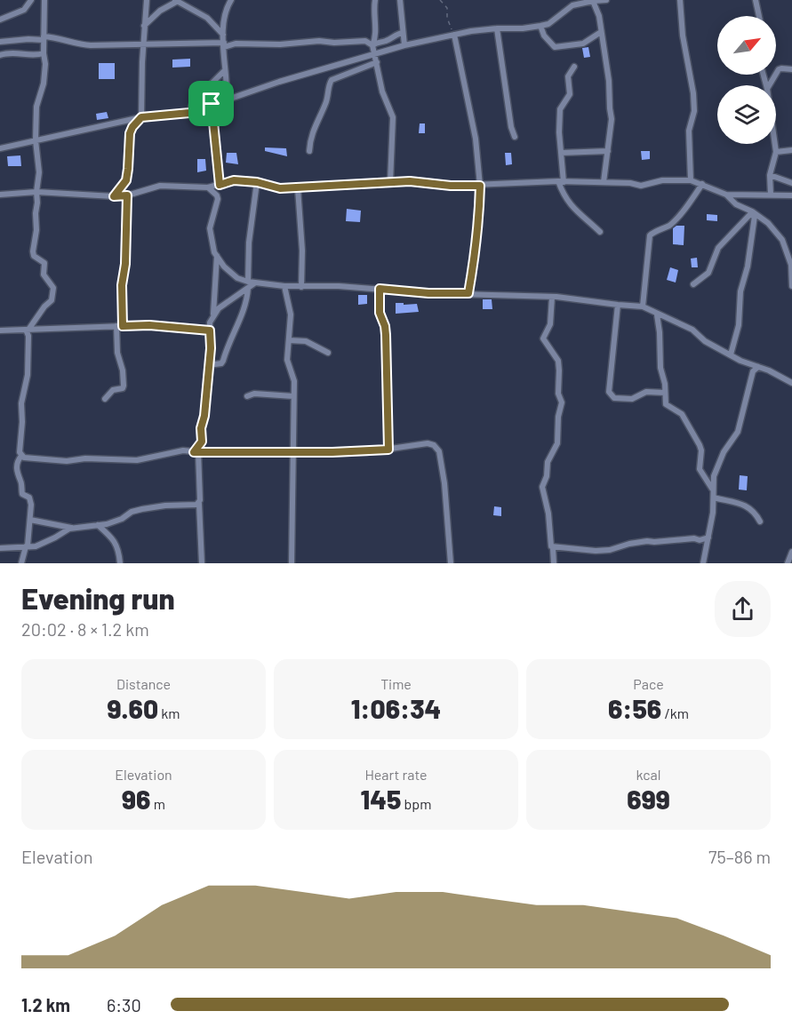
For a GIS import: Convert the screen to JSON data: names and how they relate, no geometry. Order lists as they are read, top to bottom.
{
  "north": "top right",
  "page": {
    "heading": ["Evening run", "20:02 · 8 × 1.2 km"],
    "stats": [
      ["Distance", "9.60 km"],
      ["Time", "1:06:34"],
      ["Pace", "6:56 /km"],
      ["Elevation", "96 m"],
      ["Heart rate", "145 bpm"],
      ["kcal", "699"]
    ],
    "chart": ["Elevation", "75–86 m"],
    "list": [
      {
        "name": "1.2 km",
        "note": "6:30"
      }
    ]
  }
}
